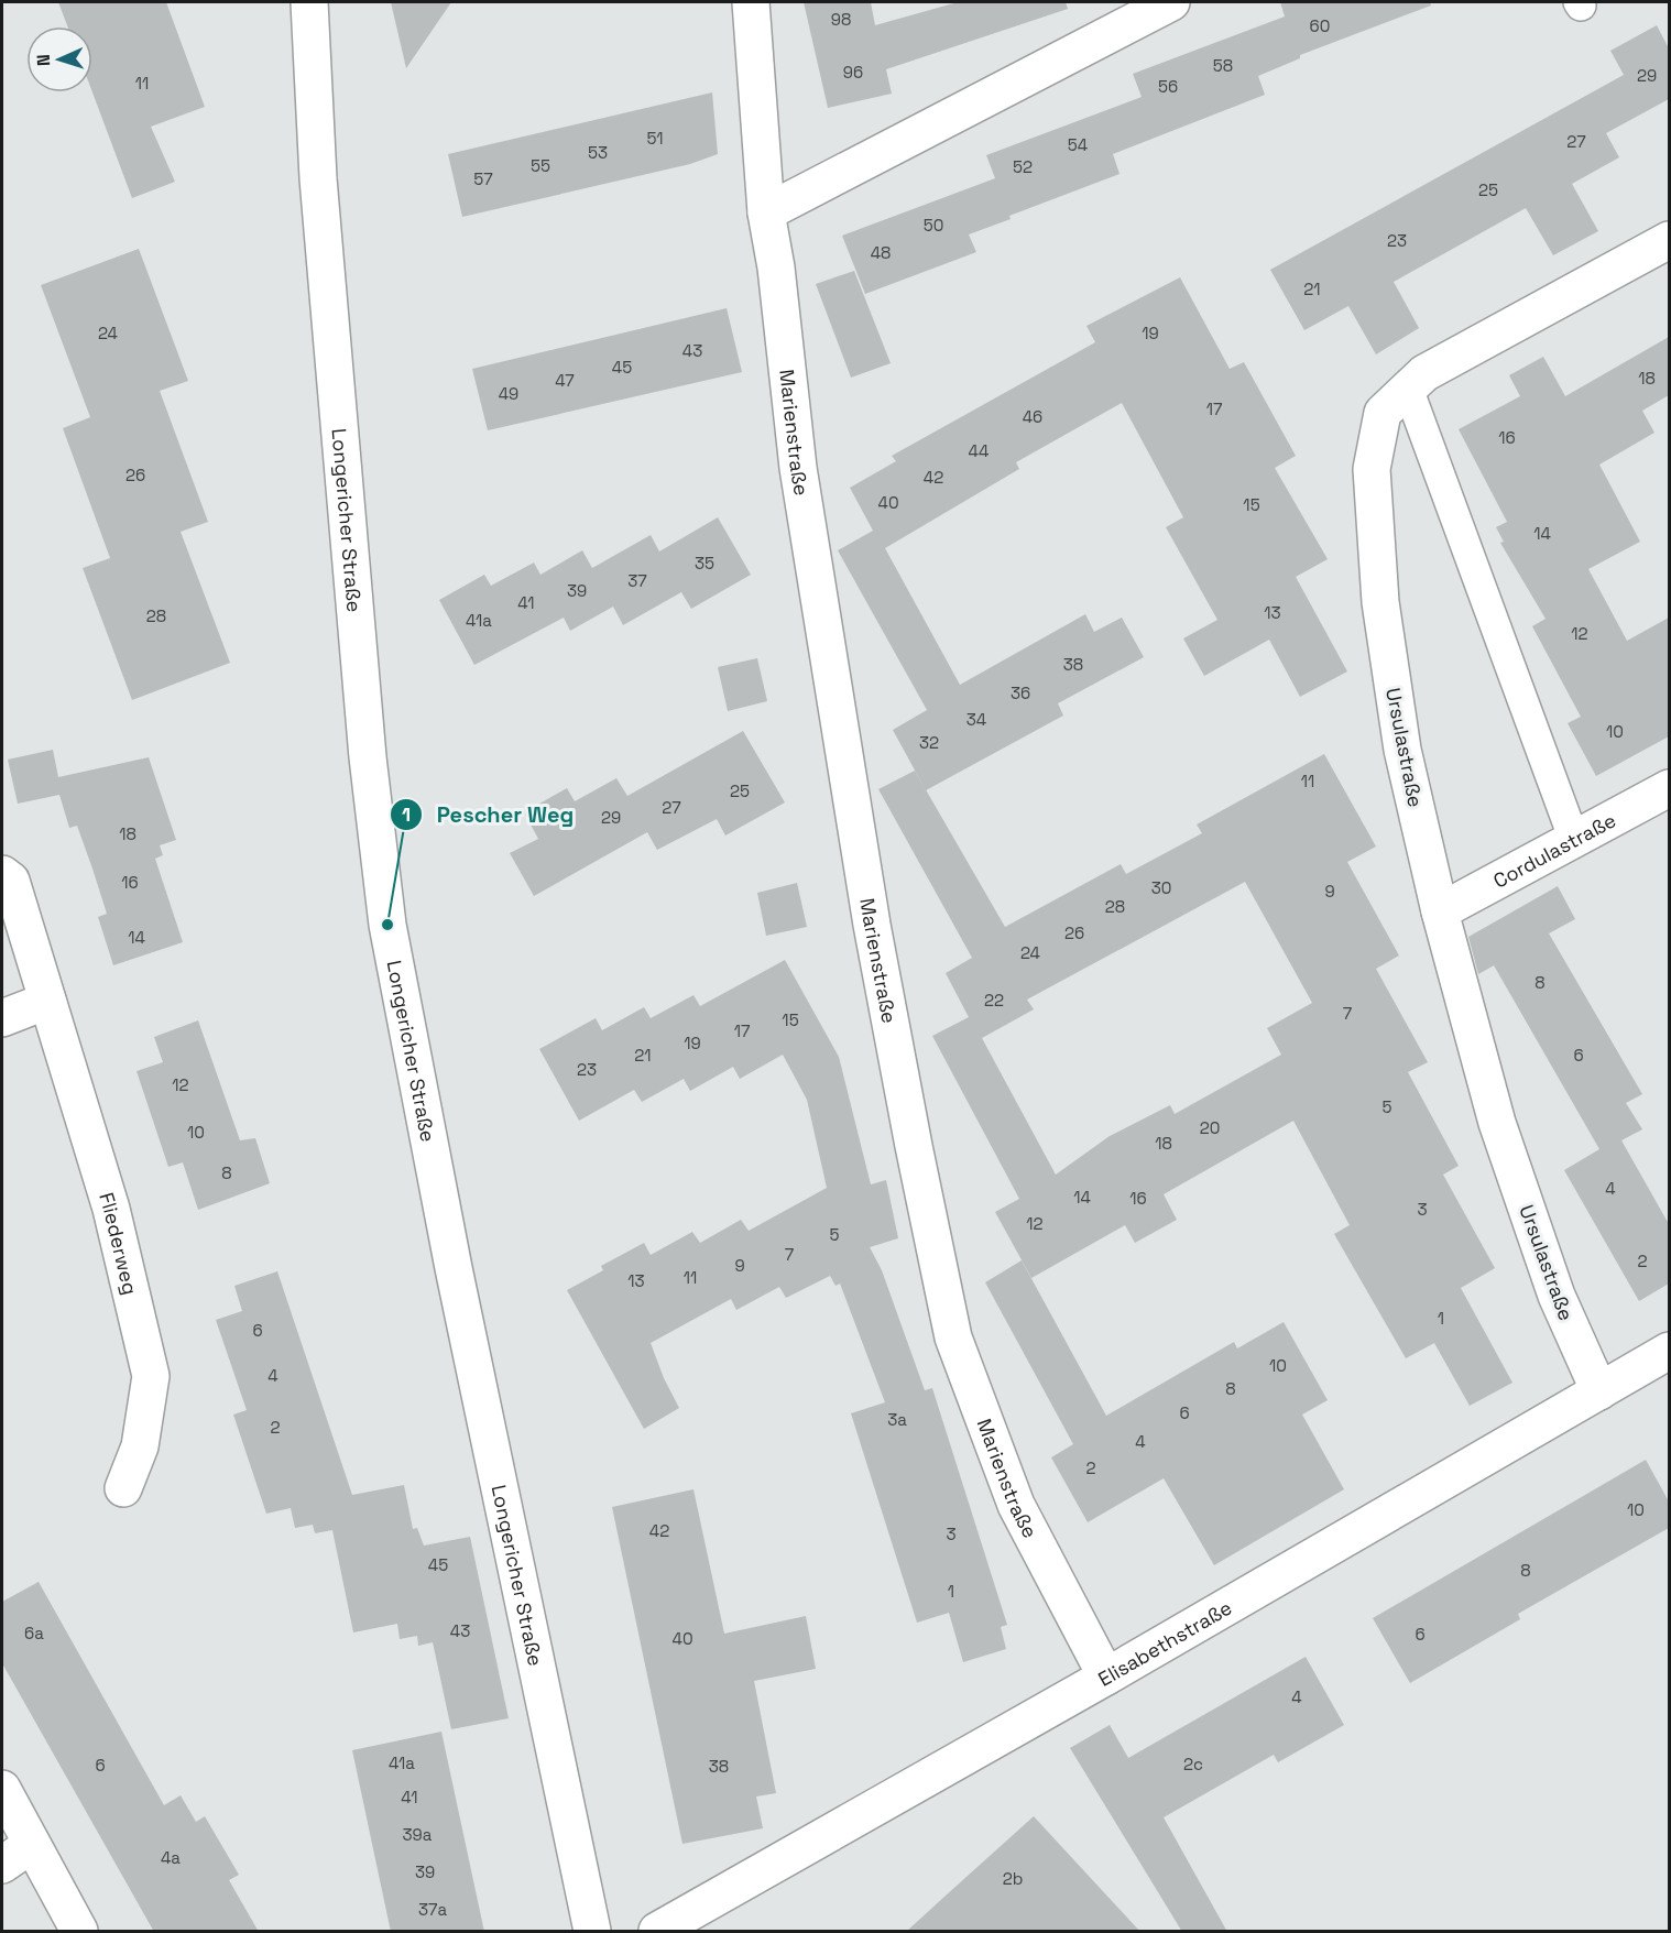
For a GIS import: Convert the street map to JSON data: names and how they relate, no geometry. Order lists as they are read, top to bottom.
{
  "streets": {
    "street": [
      "Marienstraße",
      "Longericher Straße",
      "Ursulastraße",
      "Cordulastraße",
      "Fliederweg",
      "Elisabethstraße"
    ]
  },
  "crossings": [
    ["Marienstraße", "Elisabethstraße"],
    ["Ursulastraße", "Cordulastraße"],
    ["Ursulastraße", "Elisabethstraße"]
  ],
  "places": ["Pescher Weg"],
  "house_numbers": [
    "98",
    "60",
    "58",
    "96",
    "29",
    "11",
    "56",
    "51",
    "27",
    "54",
    "53",
    "55",
    "52",
    "57",
    "25",
    "50",
    "23",
    "48",
    "21",
    "24",
    "19",
    "43",
    "45",
    "18",
    "47",
    "49",
    "17",
    "46",
    "16",
    "44",
    "26",
    "42",
    "40",
    "15",
    "14",
    "35",
    "37",
    "39",
    "41",
    "13",
    "28",
    "41a",
    "12",
    "38",
    "36",
    "34",
    "10",
    "32",
    "11",
    "25",
    "27",
    "29",
    "18",
    "16",
    "30",
    "9",
    "28",
    "26",
    "14",
    "24",
    "8",
    "22",
    "7",
    "15",
    "17",
    "19",
    "21",
    "6",
    "23",
    "12",
    "5",
    "20",
    "10",
    "18",
    "8",
    "4",
    "14",
    "16",
    "3",
    "12",
    "5",
    "7",
    "2",
    "9",
    "11",
    "13",
    "1",
    "6",
    "10",
    "4",
    "8",
    "6",
    "3a",
    "2",
    "4",
    "2",
    "10",
    "42",
    "3",
    "45",
    "8",
    "1",
    "43",
    "6a",
    "6",
    "40",
    "4",
    "41a",
    "2c",
    "6",
    "38",
    "41",
    "39a",
    "4a",
    "39",
    "2b",
    "37a"
  ],
  "north": "left"
}
